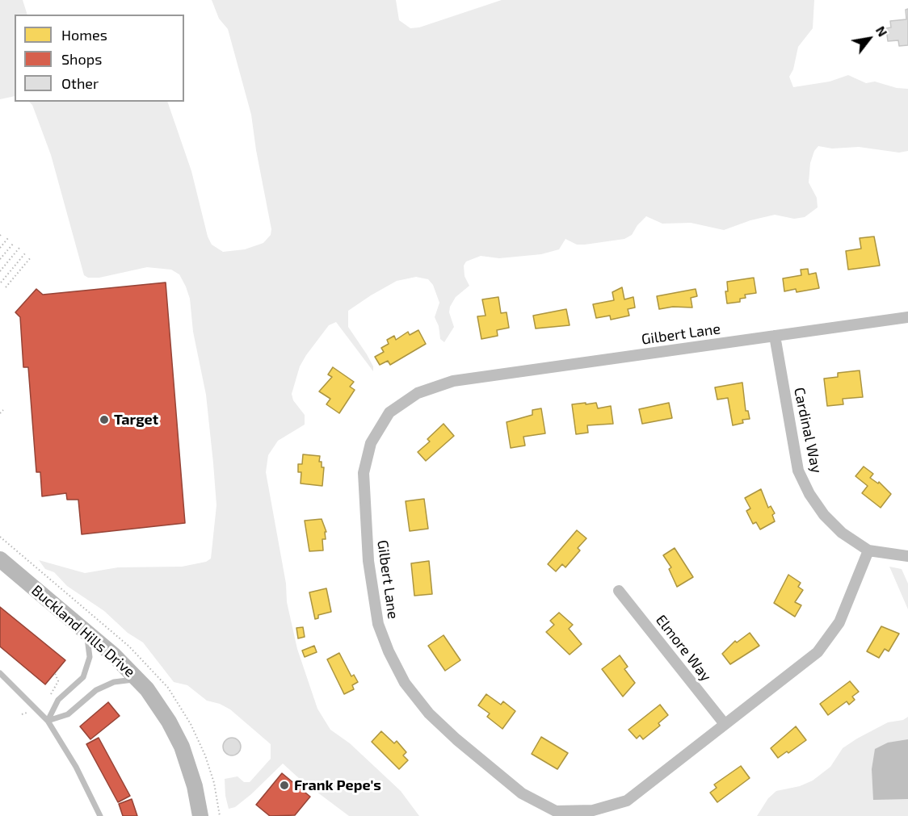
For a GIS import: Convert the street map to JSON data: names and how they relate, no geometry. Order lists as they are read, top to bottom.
{
  "streets": {
    "street": [
      "Gilbert Lane",
      "Cardinal Way",
      "Buckland Hills Drive",
      "Elmore Way"
    ]
  },
  "crossings": [
    ["Gilbert Lane", "Cardinal Way"],
    ["Gilbert Lane", "Elmore Way"]
  ],
  "places": ["Target", "Frank Pepe's"],
  "legend": ["Homes", "Shops", "Other"],
  "north": "top right"
}
